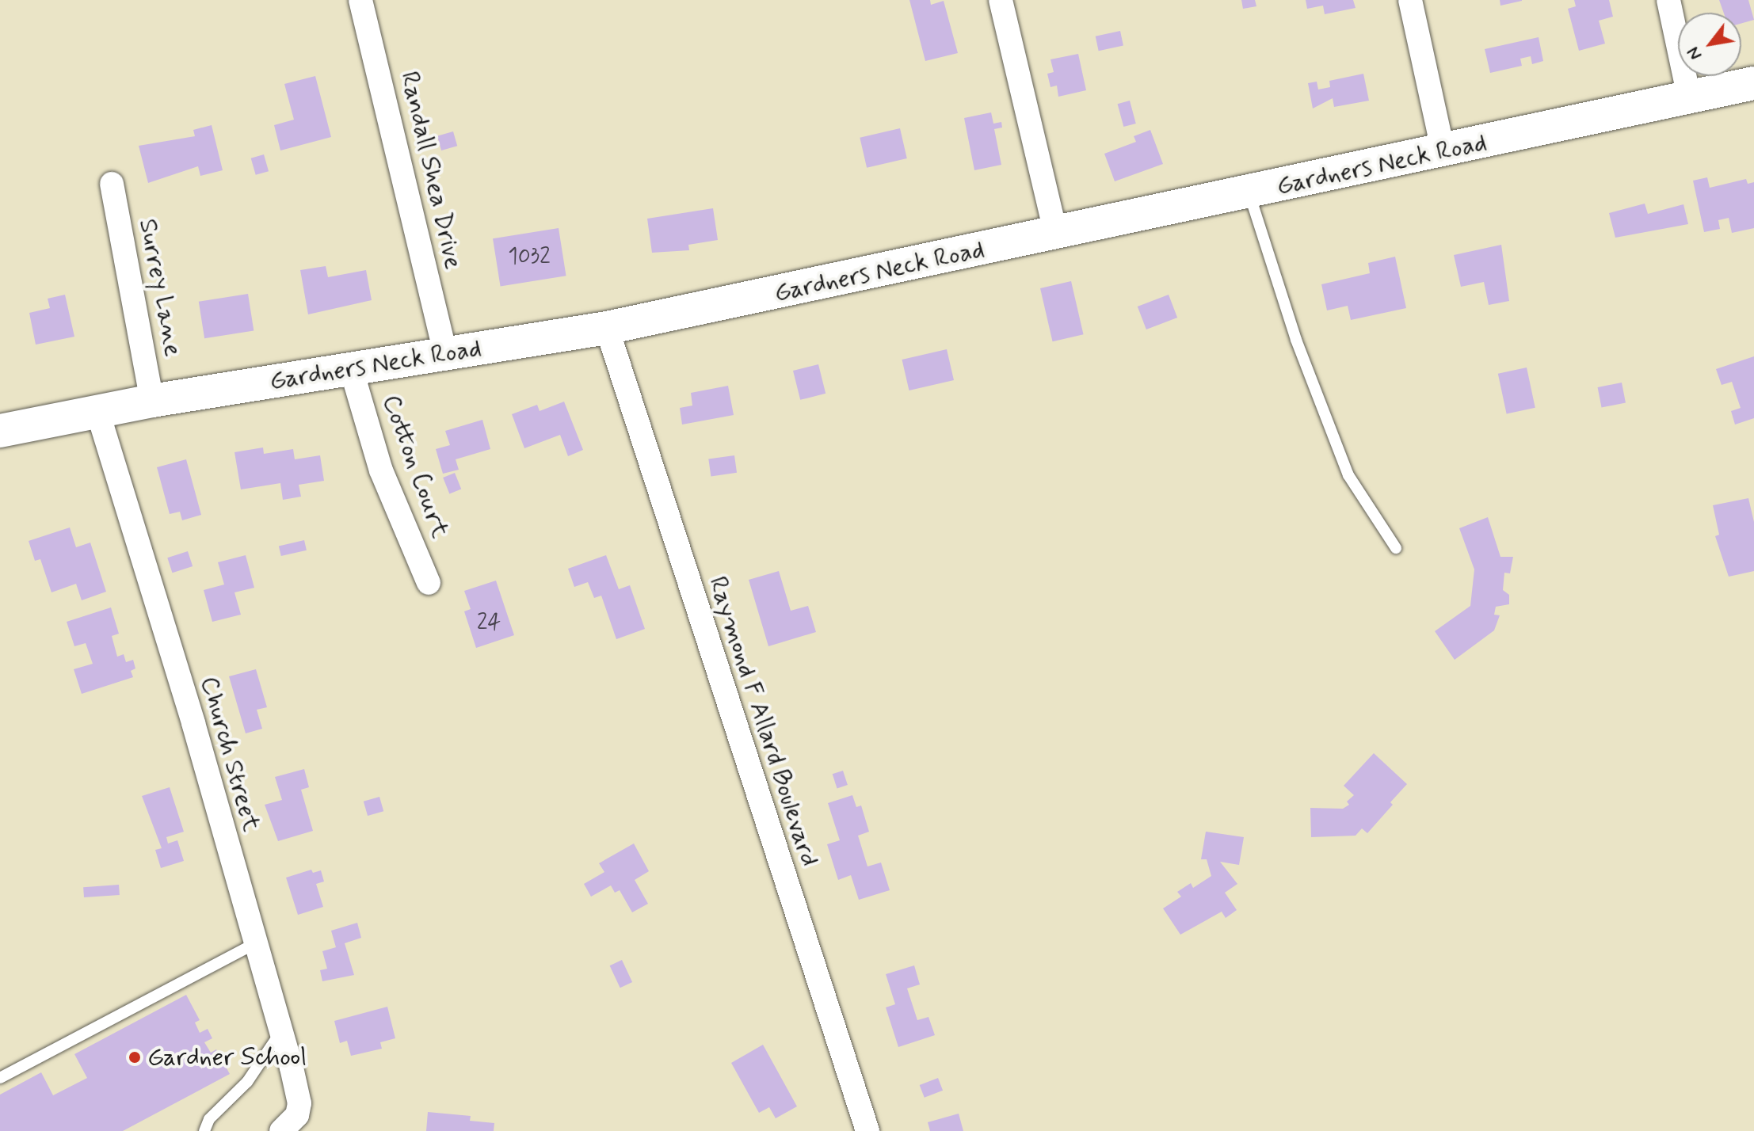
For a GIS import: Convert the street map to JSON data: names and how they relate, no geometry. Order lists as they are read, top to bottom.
{
  "streets": {
    "street": [
      "Gardners Neck Road",
      "Randall Shea Drive",
      "Surrey Lane",
      "Cotton Court",
      "Raymond F Allard Boulevard",
      "Church Street"
    ]
  },
  "crossings": [
    ["Gardners Neck Road", "Randall Shea Drive"],
    ["Gardners Neck Road", "Surrey Lane"],
    ["Gardners Neck Road", "Cotton Court"],
    ["Gardners Neck Road", "Raymond F Allard Boulevard"],
    ["Gardners Neck Road", "Church Street"]
  ],
  "places": ["Gardner School"],
  "house_numbers": ["1032", "24"],
  "north": "bottom left"
}
